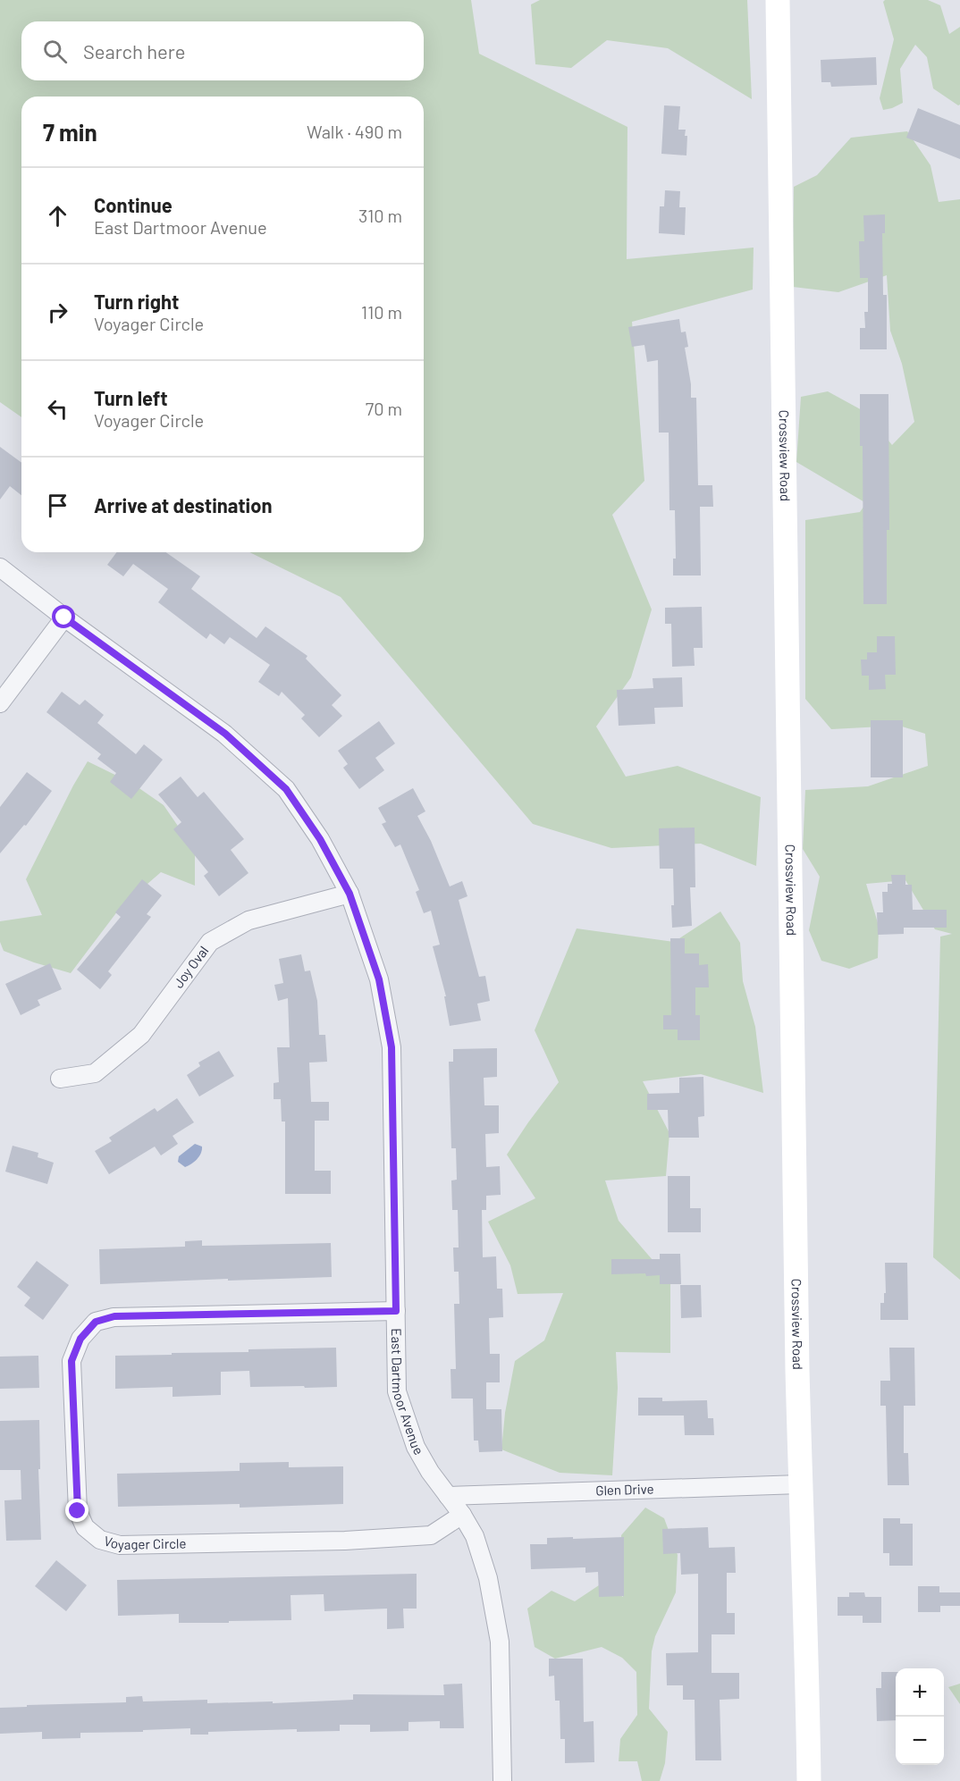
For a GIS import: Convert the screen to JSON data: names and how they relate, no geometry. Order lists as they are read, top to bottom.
{
  "streets": {
    "street": [
      "Crossview Road",
      "Joy Oval",
      "East Dartmoor Avenue",
      "Glen Drive",
      "Voyager Circle"
    ]
  },
  "crossings": [
    ["Crossview Road", "Glen Drive"],
    ["Joy Oval", "East Dartmoor Avenue"],
    ["East Dartmoor Avenue", "Glen Drive"],
    ["East Dartmoor Avenue", "Voyager Circle"]
  ],
  "page": {
    "search": "Search here",
    "heading": ["7 min", "Walk · 490 m"],
    "list": [
      ["Continue", "East Dartmoor Avenue", "310 m"],
      ["Turn right", "Voyager Circle", "110 m"],
      ["Turn left", "Voyager Circle", "70 m"],
      "Arrive at destination"
    ],
    "map_buttons": ["+", "−"]
  }
}
